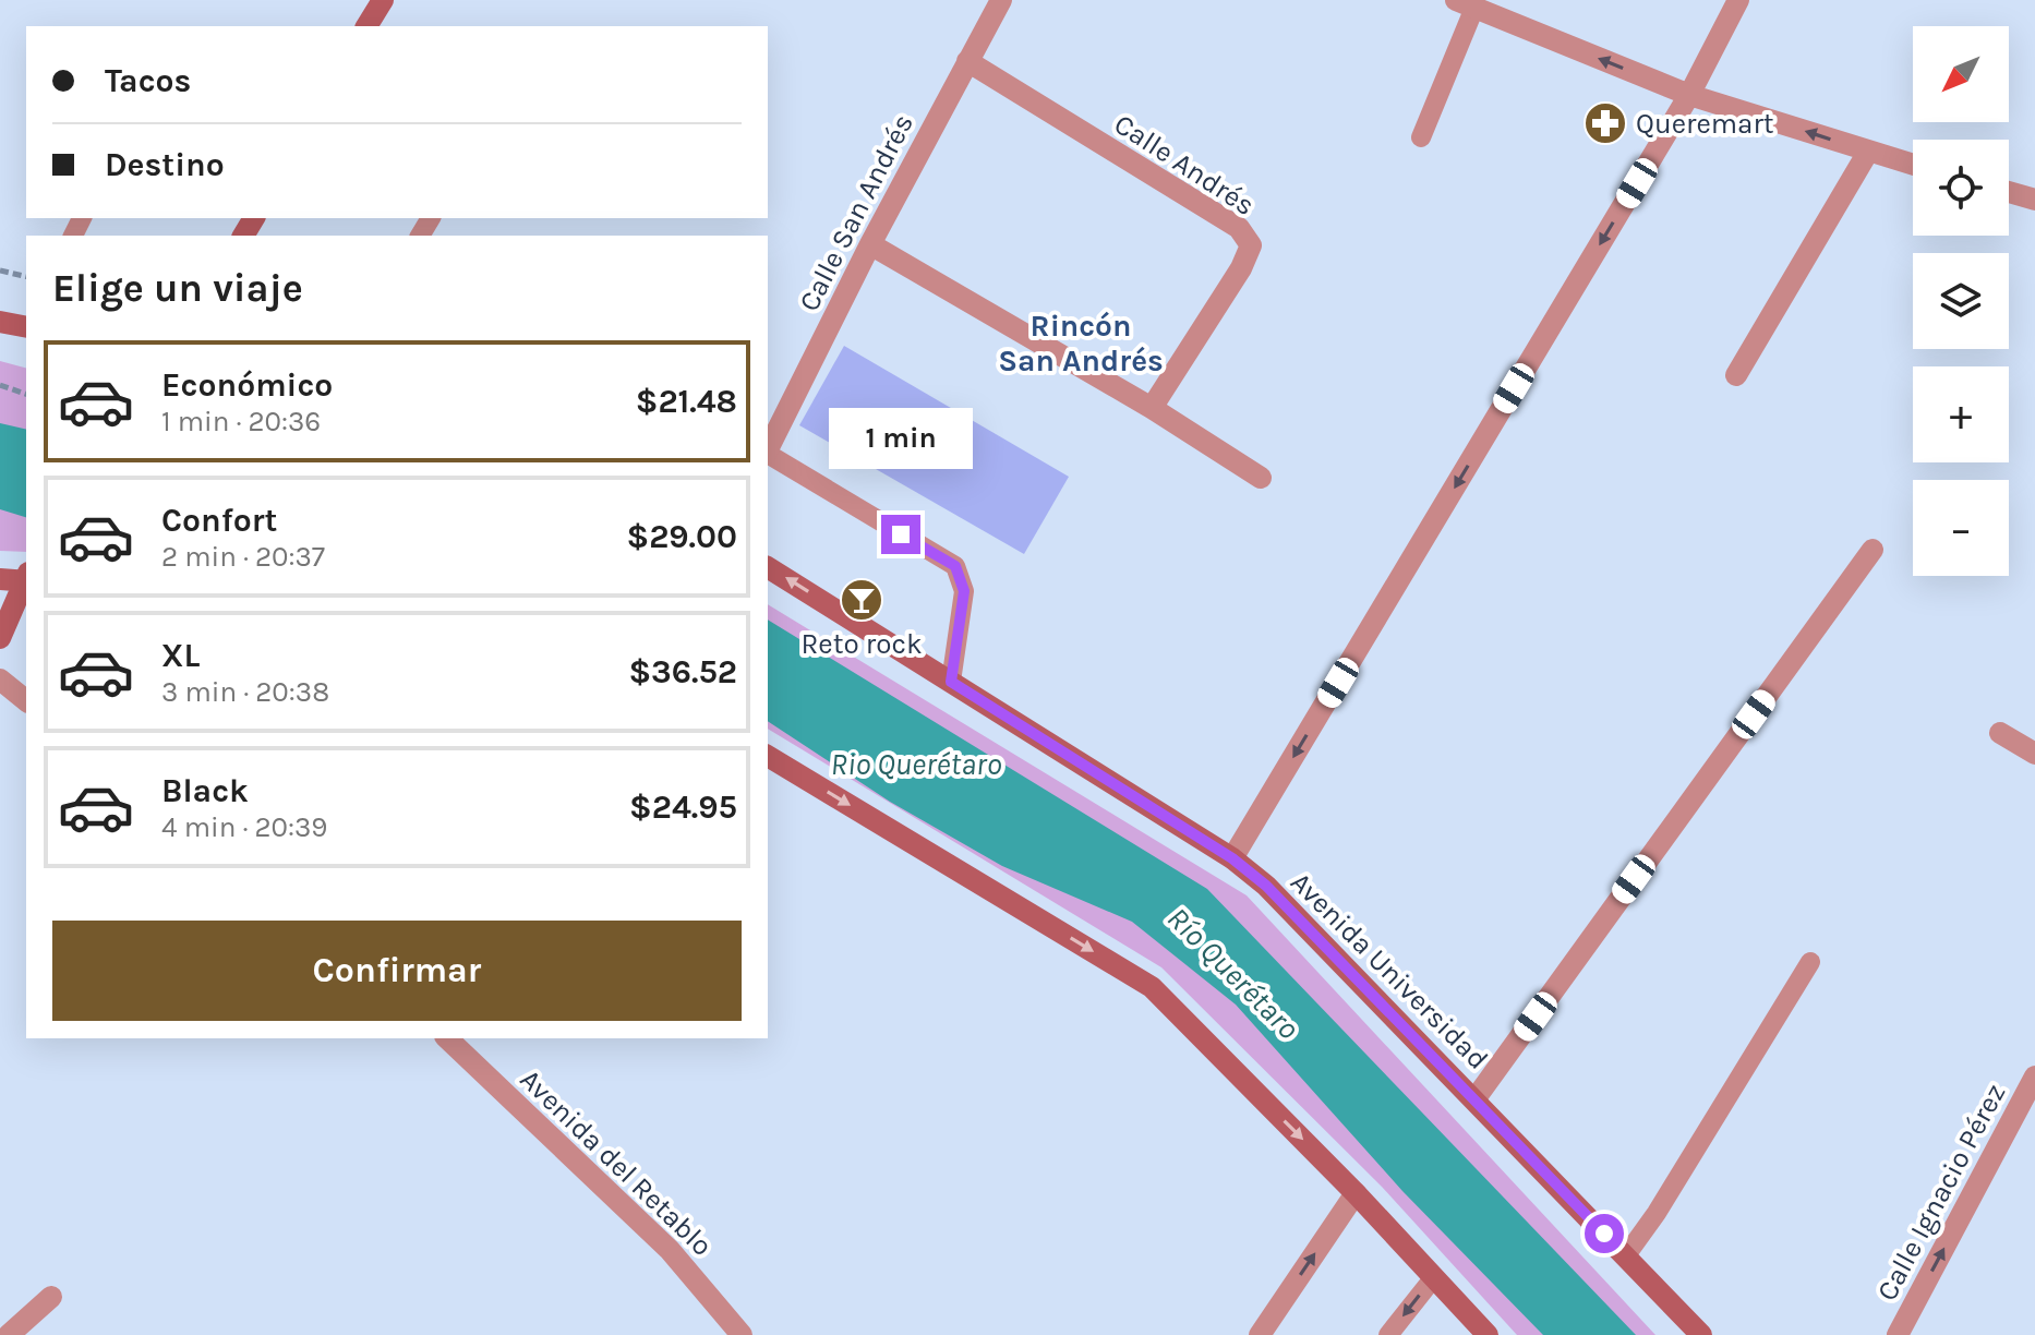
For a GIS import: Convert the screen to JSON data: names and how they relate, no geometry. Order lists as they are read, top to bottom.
{
  "streets": {
    "main road": ["Avenida Universidad"],
    "street": [
      "Calle Andrés",
      "Calle San Andrés",
      "Avenida del Retablo",
      "Calle Ignacio Pérez"
    ]
  },
  "crossings": [
    ["Calle Andrés", "Calle San Andrés"]
  ],
  "one_way": ["Calle Ignacio Pérez"],
  "districts": ["Rincón San Andrés"],
  "water": ["Rio Querétaro", "Río Querétaro"],
  "places": {
    "pharmacy": ["Queremart"],
    "bar": ["Reto rock"]
  },
  "north": "bottom left",
  "page": {
    "map_buttons": ["+", "−"],
    "banner": ["Tacos", "Destino"],
    "heading": "Elige un viaje",
    "list": [
      {
        "name": "Económico",
        "note": "1 min · 20:36",
        "value": "$21.48"
      },
      {
        "name": "Confort",
        "note": "2 min · 20:37",
        "value": "$29.00"
      },
      {
        "name": "XL",
        "note": "3 min · 20:38",
        "value": "$36.52"
      },
      {
        "name": "Black",
        "note": "4 min · 20:39",
        "value": "$24.95"
      }
    ],
    "bubble": "1 min",
    "buttons": "Confirmar"
  }
}
